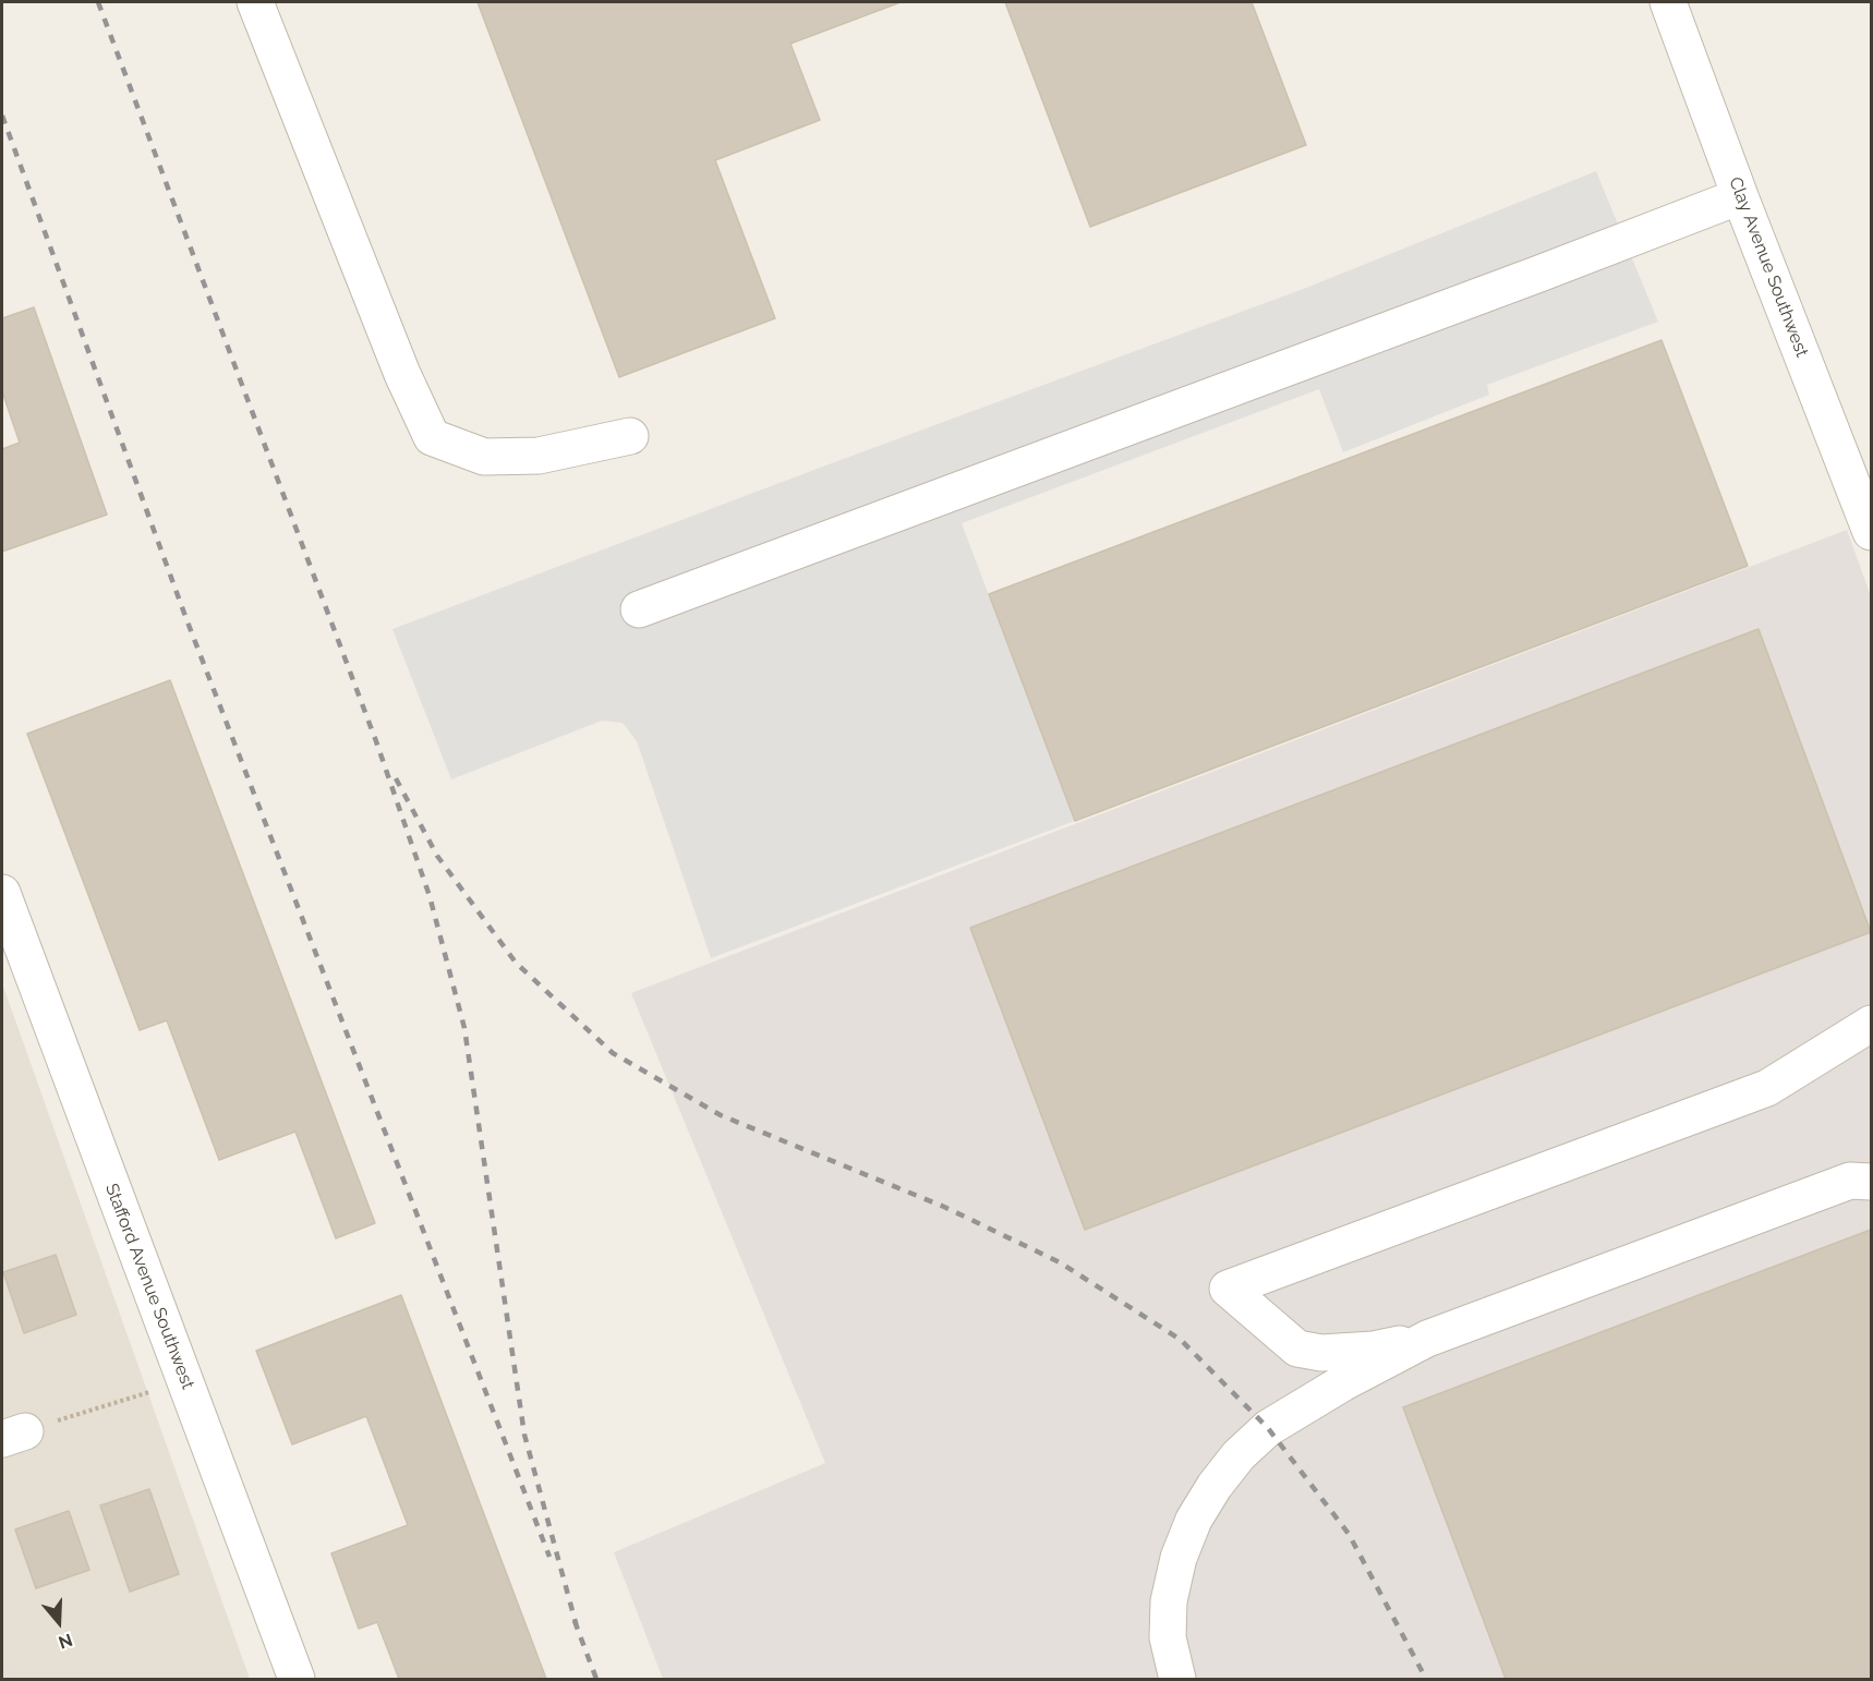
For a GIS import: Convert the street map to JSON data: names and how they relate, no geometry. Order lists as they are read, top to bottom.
{
  "streets": {
    "street": ["Clay Avenue Southwest", "Stafford Avenue Southwest"]
  },
  "north": "bottom"
}
